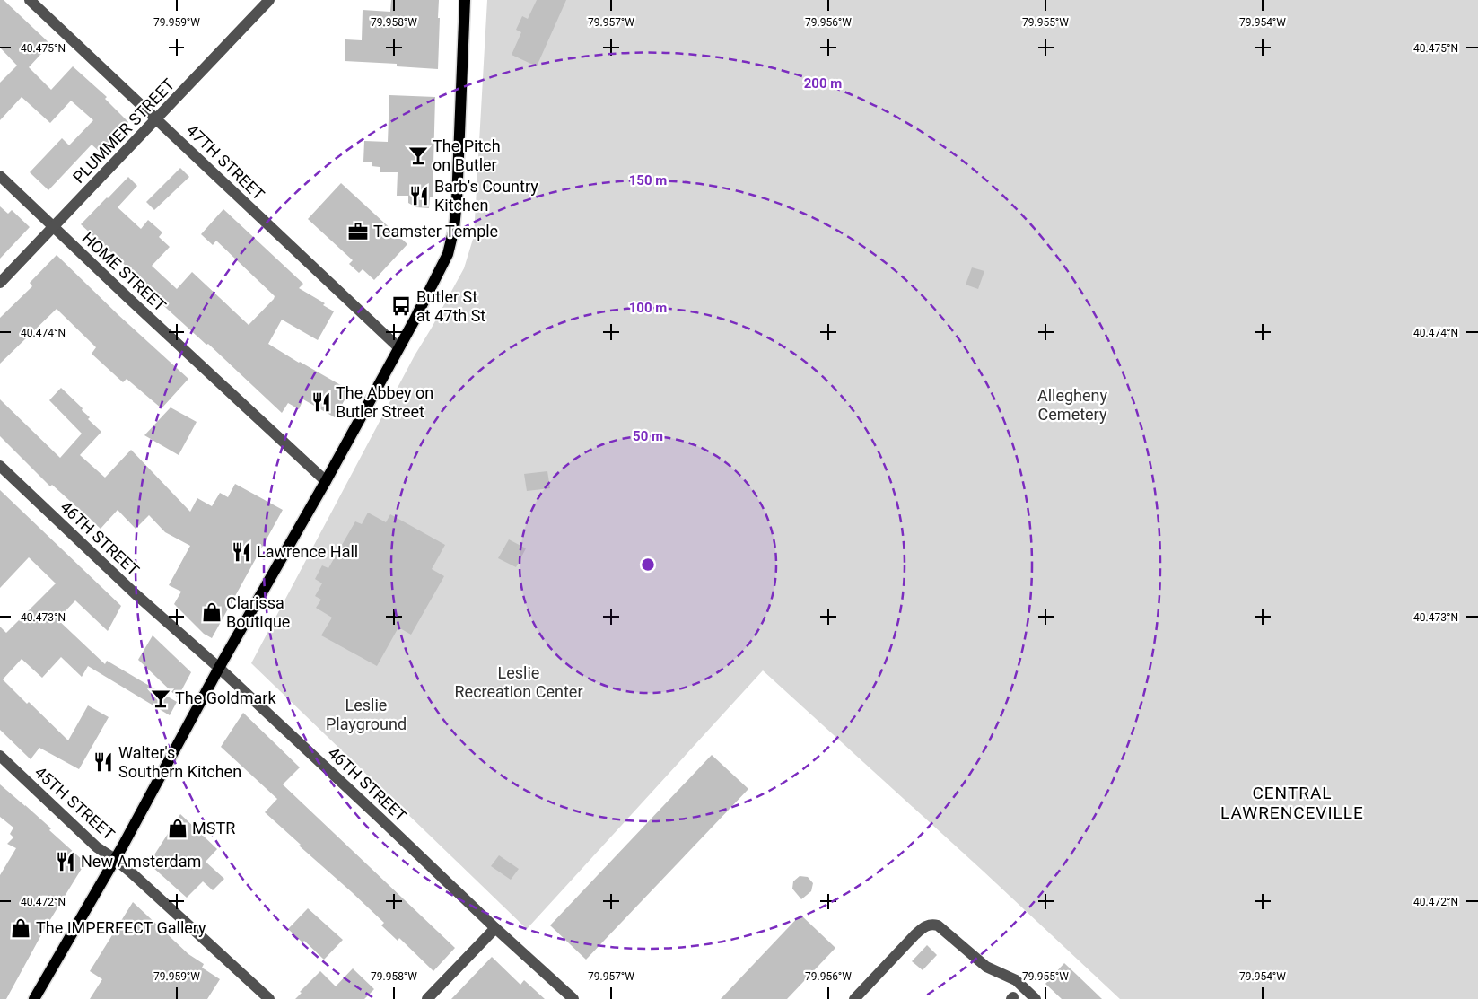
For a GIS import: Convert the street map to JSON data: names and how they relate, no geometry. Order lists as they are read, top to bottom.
{
  "streets": {
    "street": [
      "PLUMMER STREET",
      "47TH STREET",
      "HOME STREET",
      "46TH STREET",
      "45TH STREET"
    ]
  },
  "crossings": [
    ["PLUMMER STREET", "47TH STREET"],
    ["PLUMMER STREET", "HOME STREET"]
  ],
  "districts": ["CENTRAL LAWRENCEVILLE"],
  "parks": ["Allegheny Cemetery", "Leslie Recreation Center", "Leslie Playground"],
  "places": {
    "bar": ["The Pitch on Butler", "The Goldmark"],
    "restaurant": [
      "Barb's Country Kitchen",
      "The Abbey on Butler Street",
      "Lawrence Hall",
      "Walter's Southern Kitchen",
      "New Amsterdam"
    ],
    "office": ["Teamster Temple"],
    "bus stop": ["Butler St at 47th St"],
    "shop": ["Clarissa Boutique", "MSTR", "The IMPERFECT Gallery"]
  },
  "coordinates": [
    "79.959°W",
    "79.958°W",
    "79.957°W",
    "79.956°W",
    "79.955°W",
    "79.954°W",
    "40.475°N",
    "40.474°N",
    "40.473°N",
    "40.472°N"
  ],
  "rings": [
    "200 m",
    "150 m",
    "100 m",
    "50 m"
  ]
}
